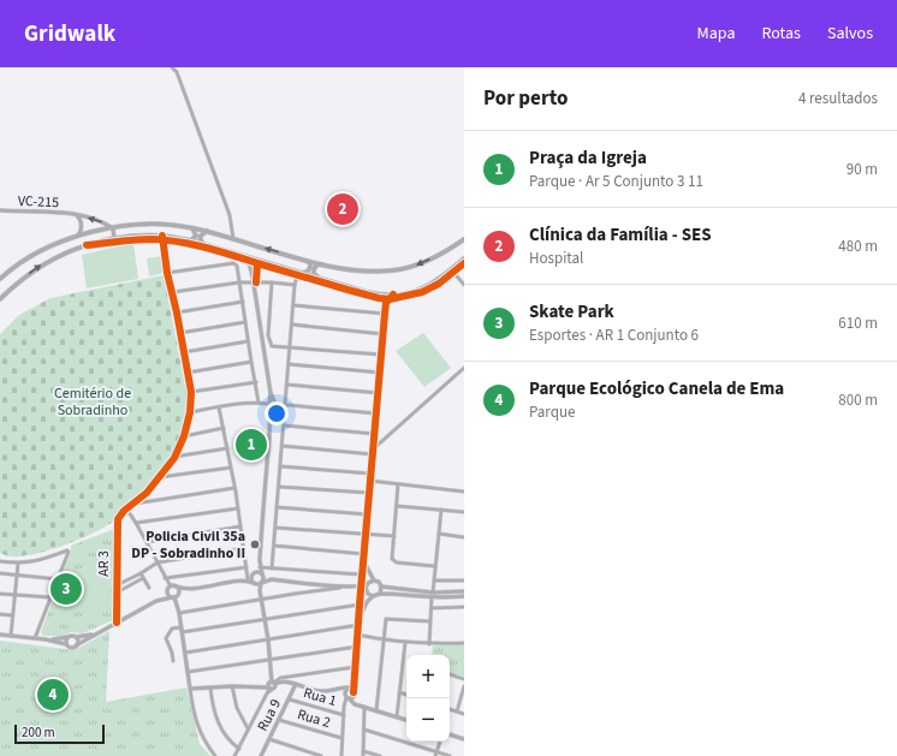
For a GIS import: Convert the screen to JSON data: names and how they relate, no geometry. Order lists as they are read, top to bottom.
{
  "streets": {
    "street": [
      "VC-215",
      "AR 3",
      "Rua 1",
      "Rua 9",
      "Rua 2"
    ]
  },
  "crossings": [
    ["Rua 1", "Rua 9"],
    ["Rua 9", "Rua 2"]
  ],
  "parks": ["Cemitério de Sobradinho"],
  "places": ["Policia Civil 35a DP - Sobradinho II"],
  "scale_bar": "200 m",
  "page": {
    "header": "Gridwalk",
    "nav": ["Mapa", "Rotas", "Salvos"],
    "heading": ["Por perto", "4 resultados"],
    "list": [
      {
        "mark": "1",
        "name": "Praça da Igreja",
        "note": "Parque · Ar 5 Conjunto 3 11",
        "value": "90 m"
      },
      {
        "mark": "2",
        "name": "Clínica da Família - SES",
        "note": "Hospital",
        "value": "480 m"
      },
      {
        "mark": "3",
        "name": "Skate Park",
        "note": "Esportes · AR 1 Conjunto 6",
        "value": "610 m"
      },
      {
        "mark": "4",
        "name": "Parque Ecológico Canela de Ema",
        "note": "Parque",
        "value": "800 m"
      }
    ],
    "pins": [
      "2",
      "1",
      "3",
      "4"
    ],
    "map_buttons": ["+", "−"],
    "scale": "200 m"
  }
}
